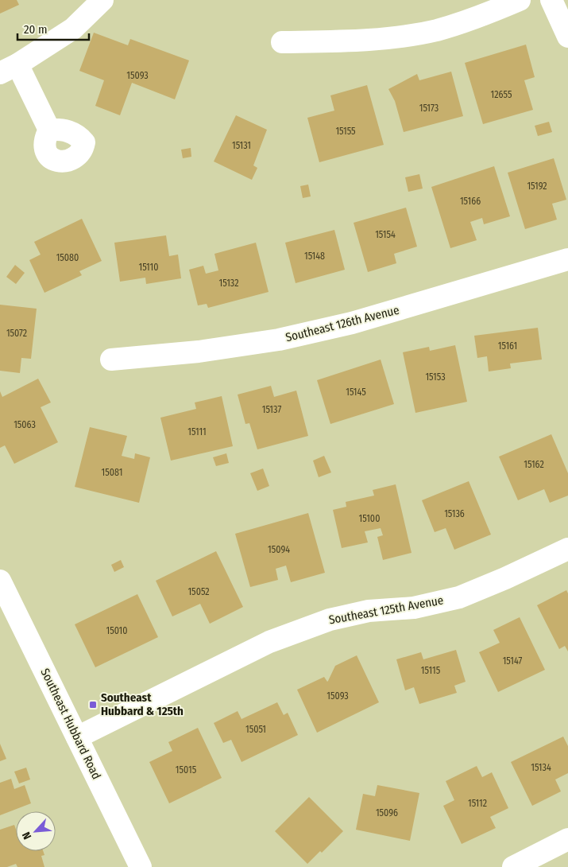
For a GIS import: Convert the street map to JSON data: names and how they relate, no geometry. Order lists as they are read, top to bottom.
{
  "streets": {
    "street": ["Southeast 126th Avenue", "Southeast 125th Avenue", "Southeast Hubbard Road"]
  },
  "crossings": [
    ["Southeast 125th Avenue", "Southeast Hubbard Road"]
  ],
  "places": {
    "transit": ["Southeast Hubbard & 125th"]
  },
  "house_numbers": [
    "15093",
    "12655",
    "15173",
    "15155",
    "15131",
    "15192",
    "15166",
    "15154",
    "15148",
    "15080",
    "15110",
    "15132",
    "15072",
    "15161",
    "15153",
    "15145",
    "15137",
    "15063",
    "15111",
    "15162",
    "15081",
    "15136",
    "15100",
    "15094",
    "15052",
    "15010",
    "15147",
    "15115",
    "15093",
    "15051",
    "15134",
    "15015",
    "15112",
    "15096"
  ],
  "scale_bar": "20 m",
  "north": "bottom left"
}
